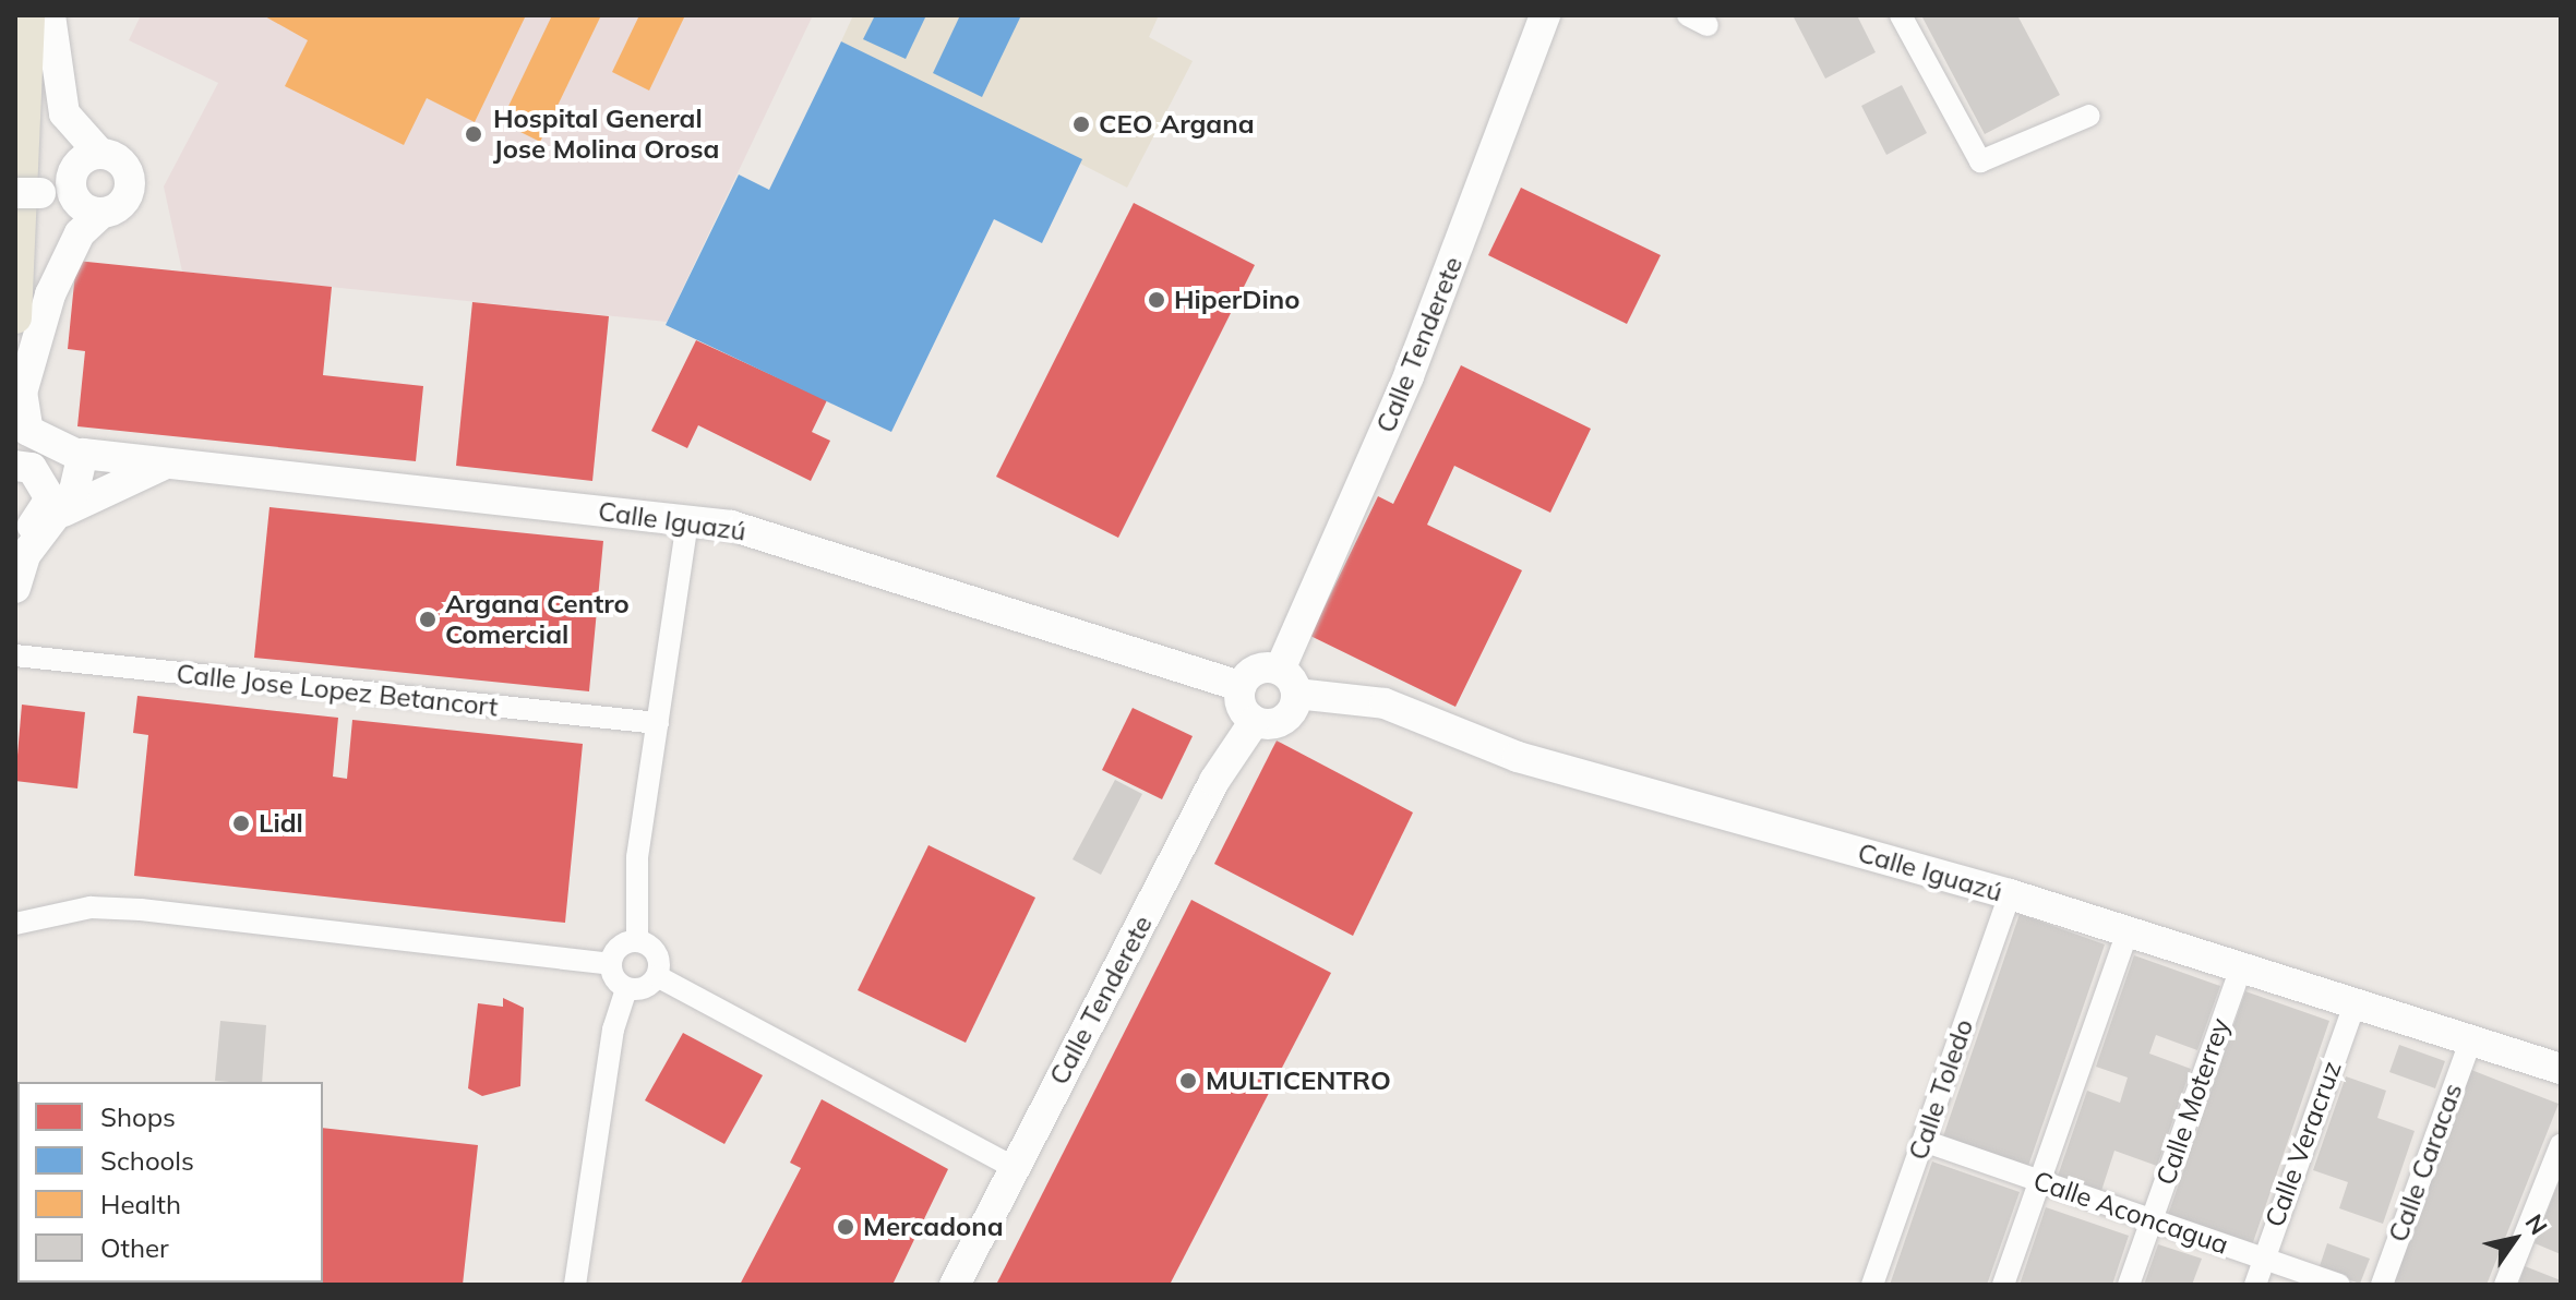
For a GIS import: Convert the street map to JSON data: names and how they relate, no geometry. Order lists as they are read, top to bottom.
{
  "streets": {
    "street": [
      "Calle Tenderete",
      "Calle Iguazú",
      "Calle Jose Lopez Betancort",
      "Calle Toledo",
      "Calle Moterrey",
      "Calle Veracruz",
      "Calle Caracas",
      "Calle Aconcagua"
    ]
  },
  "crossings": [
    ["Calle Tenderete", "Calle Iguazú"],
    ["Calle Iguazú", "Calle Toledo"],
    ["Calle Iguazú", "Calle Moterrey"],
    ["Calle Iguazú", "Calle Veracruz"],
    ["Calle Iguazú", "Calle Caracas"],
    ["Calle Toledo", "Calle Aconcagua"],
    ["Calle Moterrey", "Calle Aconcagua"],
    ["Calle Veracruz", "Calle Aconcagua"]
  ],
  "places": [
    "CEO Argana",
    "Hospital General Jose Molina Orosa",
    "HiperDino",
    "Argana Centro Comercial",
    "Lidl",
    "MULTICENTRO",
    "Mercadona"
  ],
  "legend": [
    "Shops",
    "Schools",
    "Health",
    "Other"
  ],
  "north": "top right"
}
